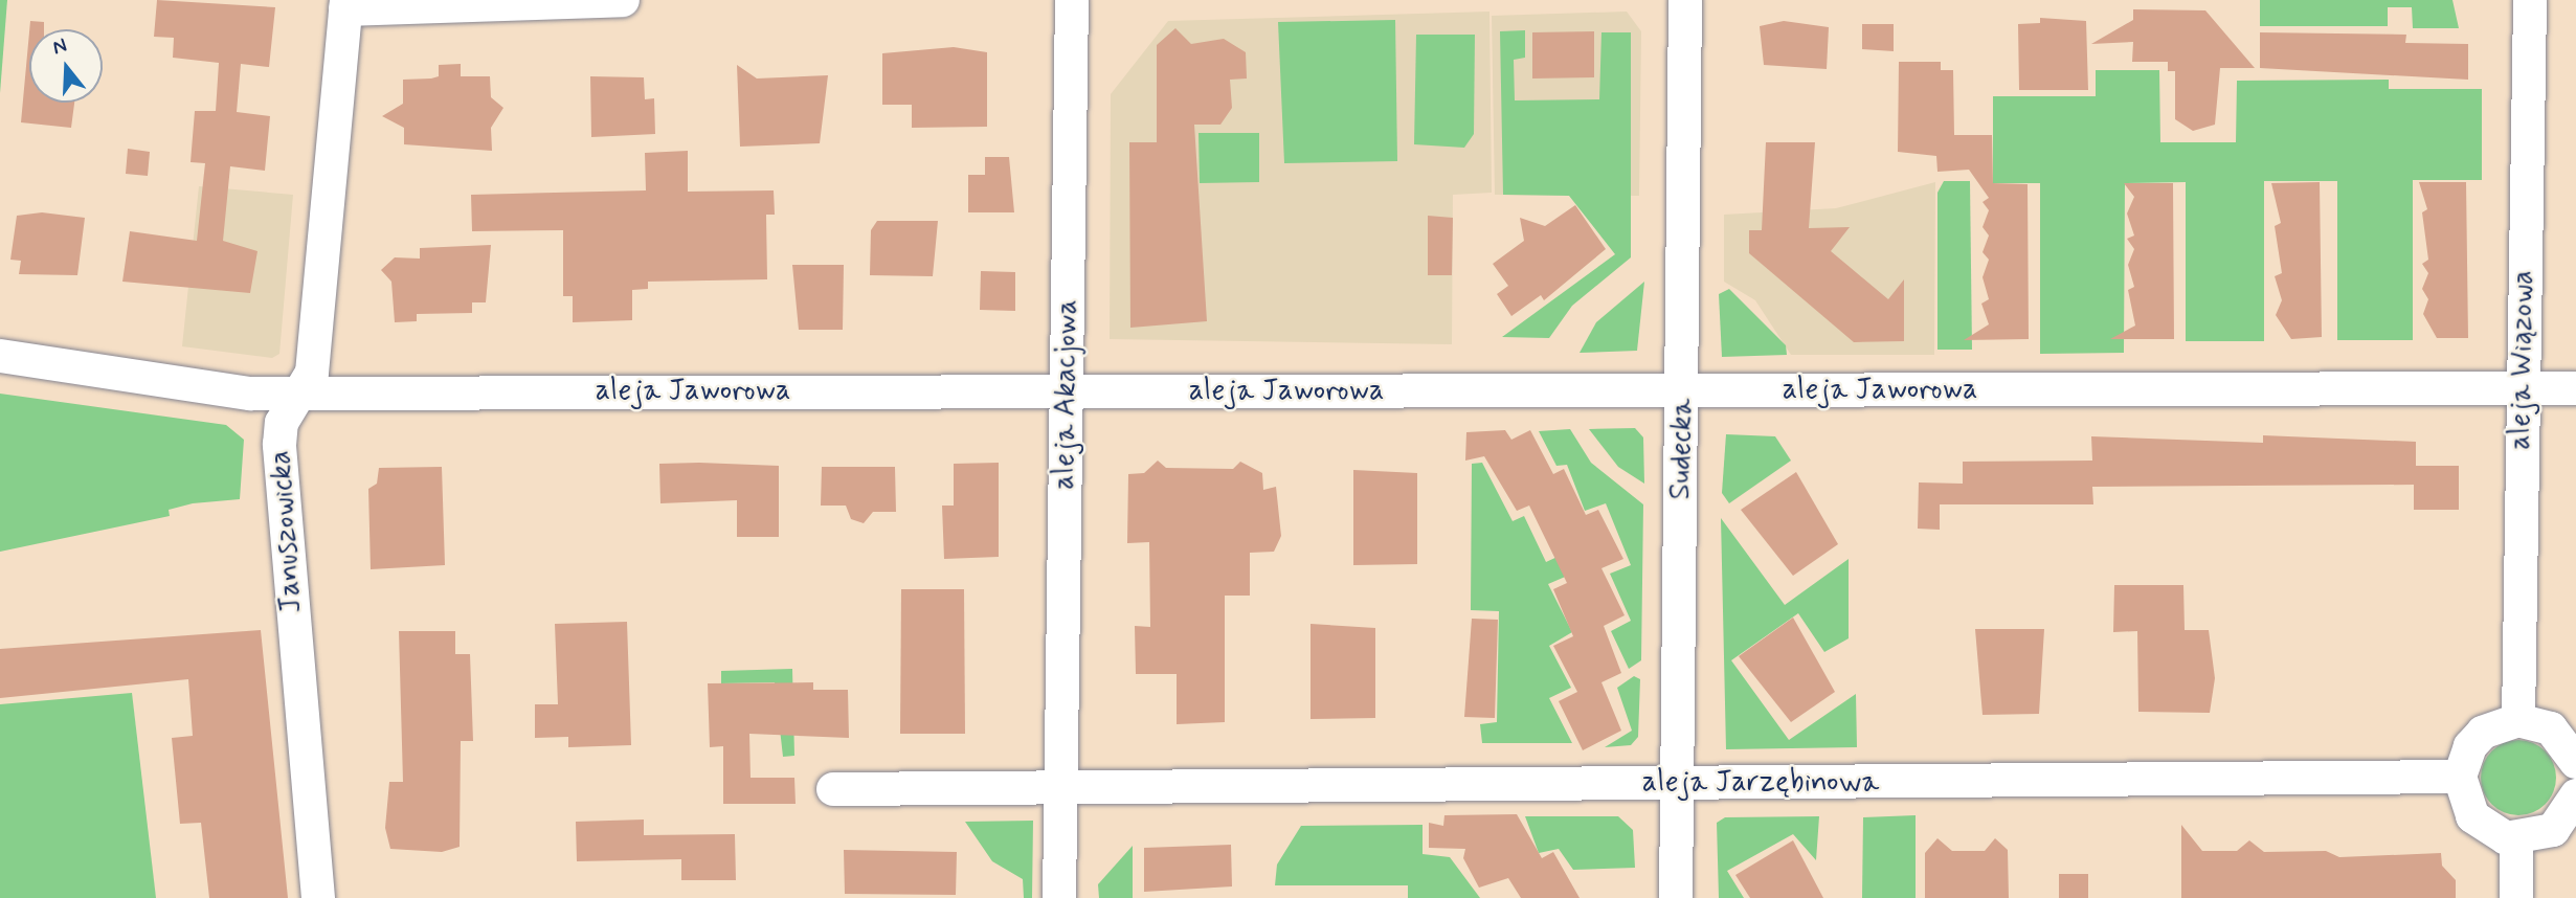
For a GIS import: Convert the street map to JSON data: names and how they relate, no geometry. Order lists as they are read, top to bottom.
{
  "streets": {
    "street": [
      "aleja Wiązowa",
      "aleja Jaworowa",
      "aleja Akacjowa",
      "Sudecka",
      "Januszowicka",
      "aleja Jarzębinowa"
    ]
  },
  "crossings": [
    ["aleja Wiązowa", "aleja Jaworowa"],
    ["aleja Jaworowa", "aleja Akacjowa"],
    ["aleja Jaworowa", "Sudecka"],
    ["aleja Jaworowa", "Januszowicka"],
    ["aleja Akacjowa", "aleja Jarzębinowa"],
    ["Sudecka", "aleja Jarzębinowa"]
  ],
  "north": "top"
}
